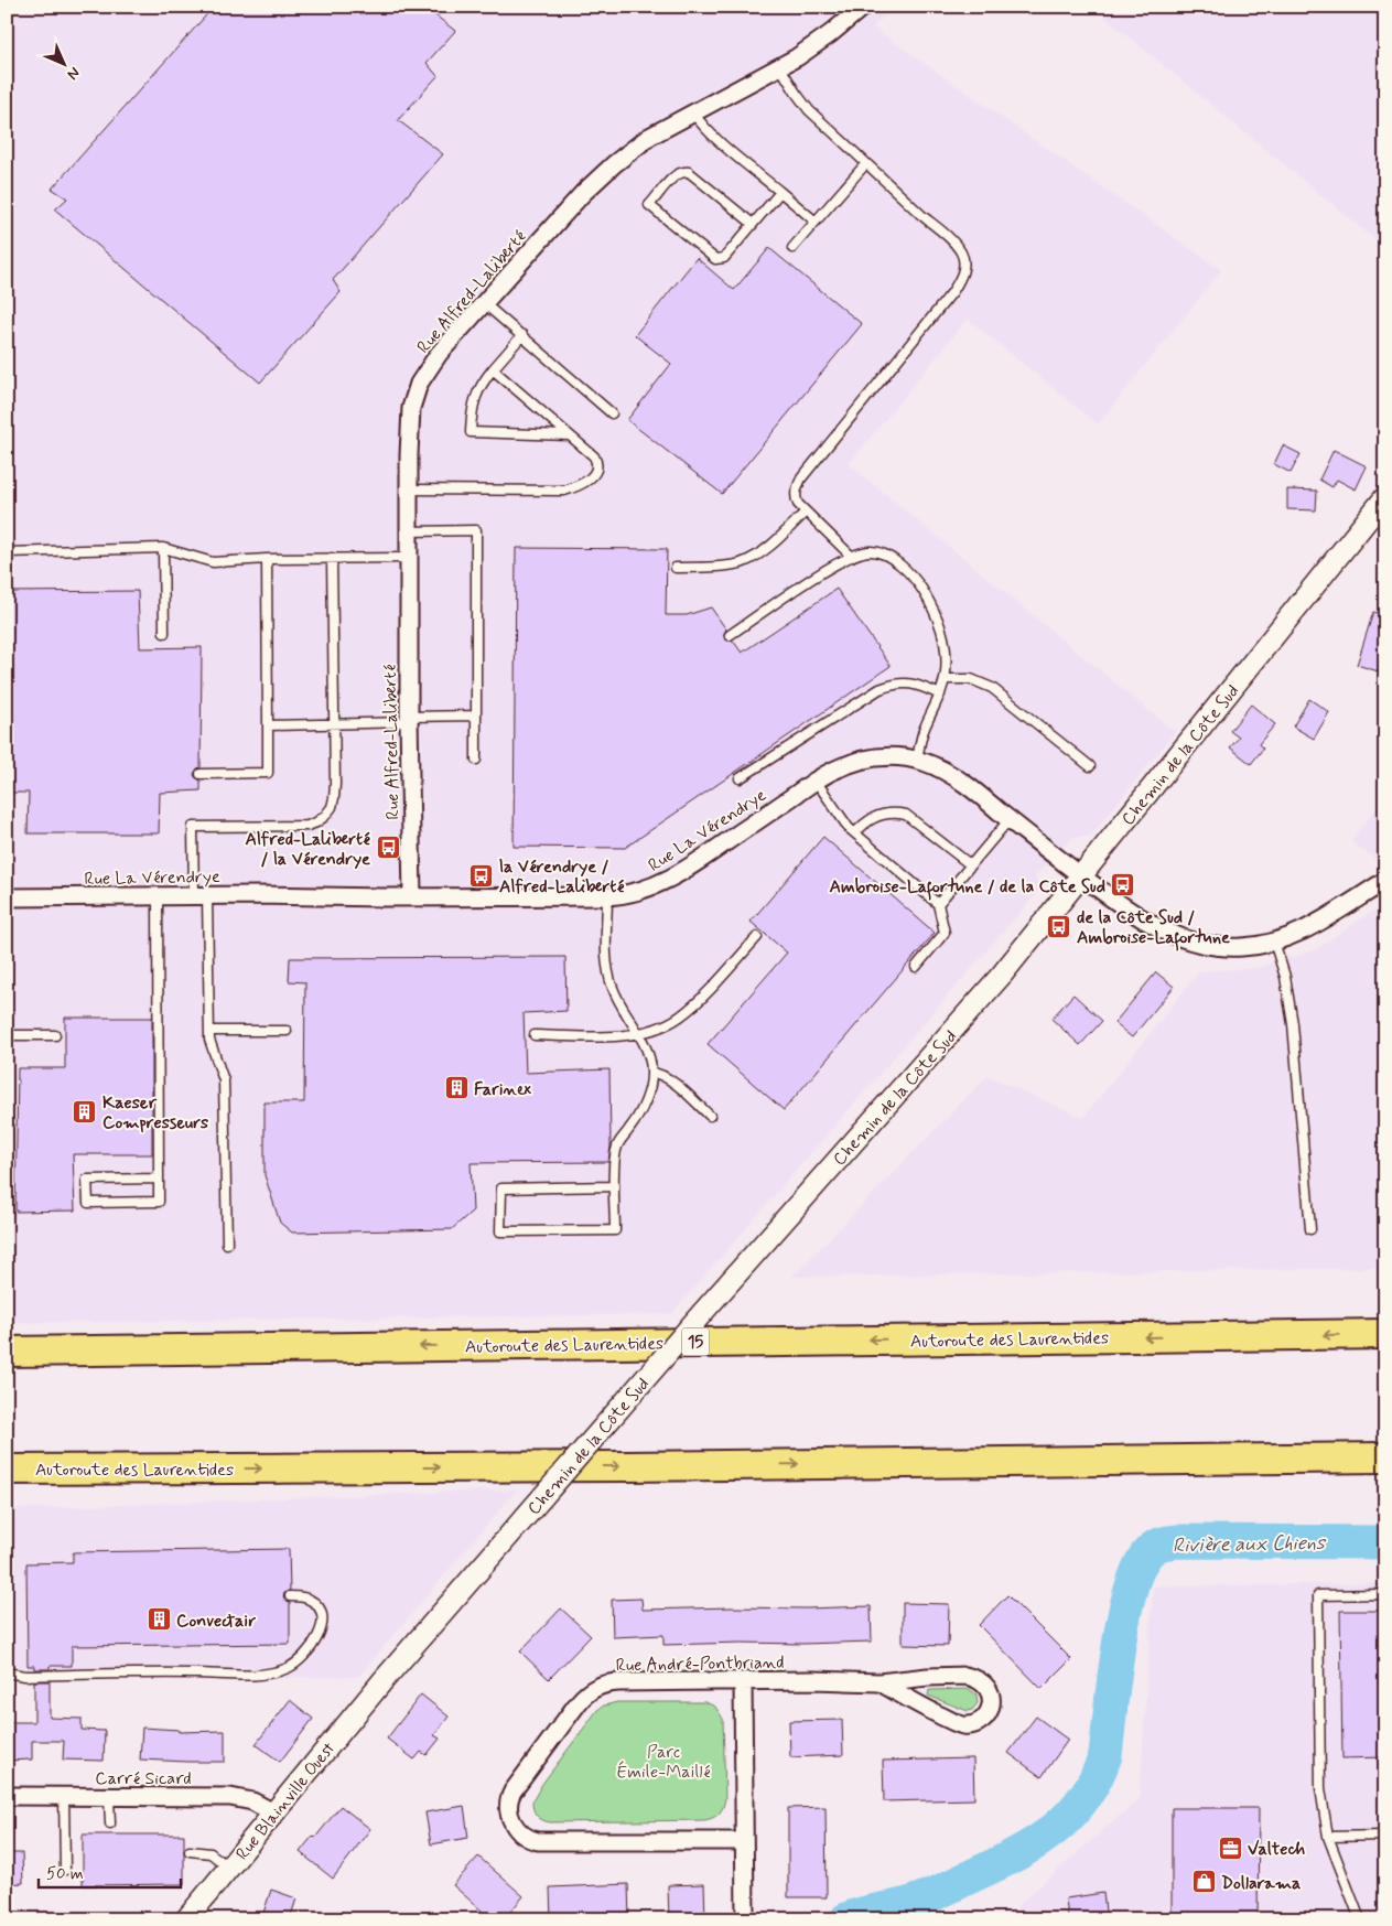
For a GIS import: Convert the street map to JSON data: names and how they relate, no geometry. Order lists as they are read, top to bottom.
{
  "streets": {
    "highway": ["Autoroute des Laurentides", "15"],
    "street": [
      "Rue Alfred-Laliberté",
      "Chemin de la Côte Sud",
      "Rue La Vérendrye",
      "Rue André-Pontbriand",
      "Carré Sicard",
      "Rue Blainville Ouest"
    ]
  },
  "crossings": [
    ["Rue Alfred-Laliberté", "Rue La Vérendrye"],
    ["Chemin de la Côte Sud", "Rue La Vérendrye"],
    ["Chemin de la Côte Sud", "Rue Blainville Ouest"],
    ["Carré Sicard", "Rue Blainville Ouest"]
  ],
  "water": ["Rivière aux Chiens"],
  "parks": ["Parc Émile-Maillé"],
  "places": {
    "bus stop": [
      "Alfred-Laliberté / la Vérendrye",
      "la Vérendrye / Alfred-Laliberté",
      "Ambroise-Lafortune / de la Côte Sud",
      "de la Côte Sud / Ambroise-Lafortune"
    ],
    "building": ["Farinex", "Kaeser Compresseurs", "Convectair"],
    "office": ["Valtech"],
    "shop": ["Dollarama"]
  },
  "scale_bar": "50 m",
  "north": "bottom right"
}
